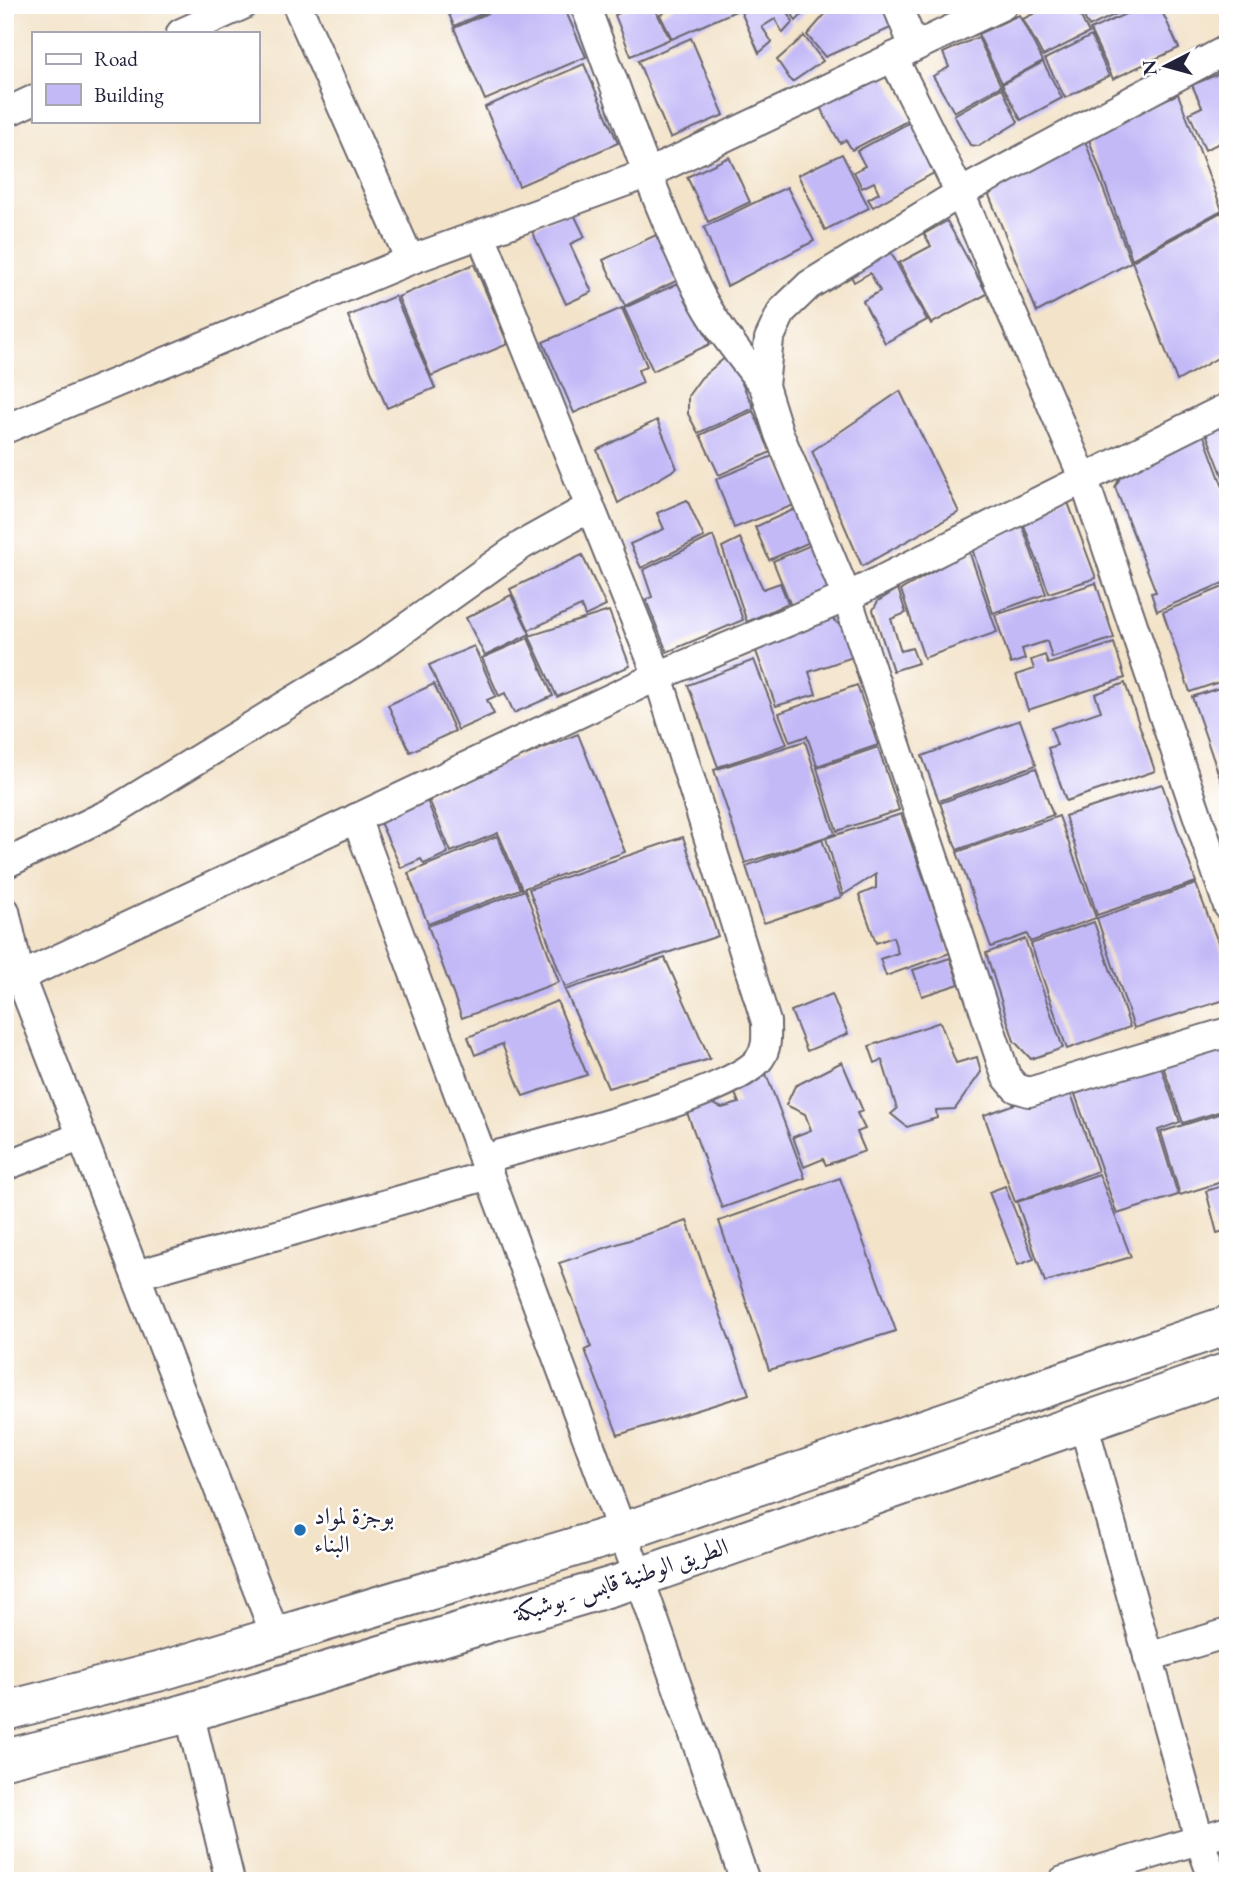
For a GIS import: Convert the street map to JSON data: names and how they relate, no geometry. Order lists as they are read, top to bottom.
{
  "streets": {
    "main road": ["الطريق الوطنية قابس - بوشبكة"]
  },
  "places": ["بوجزة لمواد البناء"],
  "legend": ["Road", "Building"],
  "north": "left"
}
